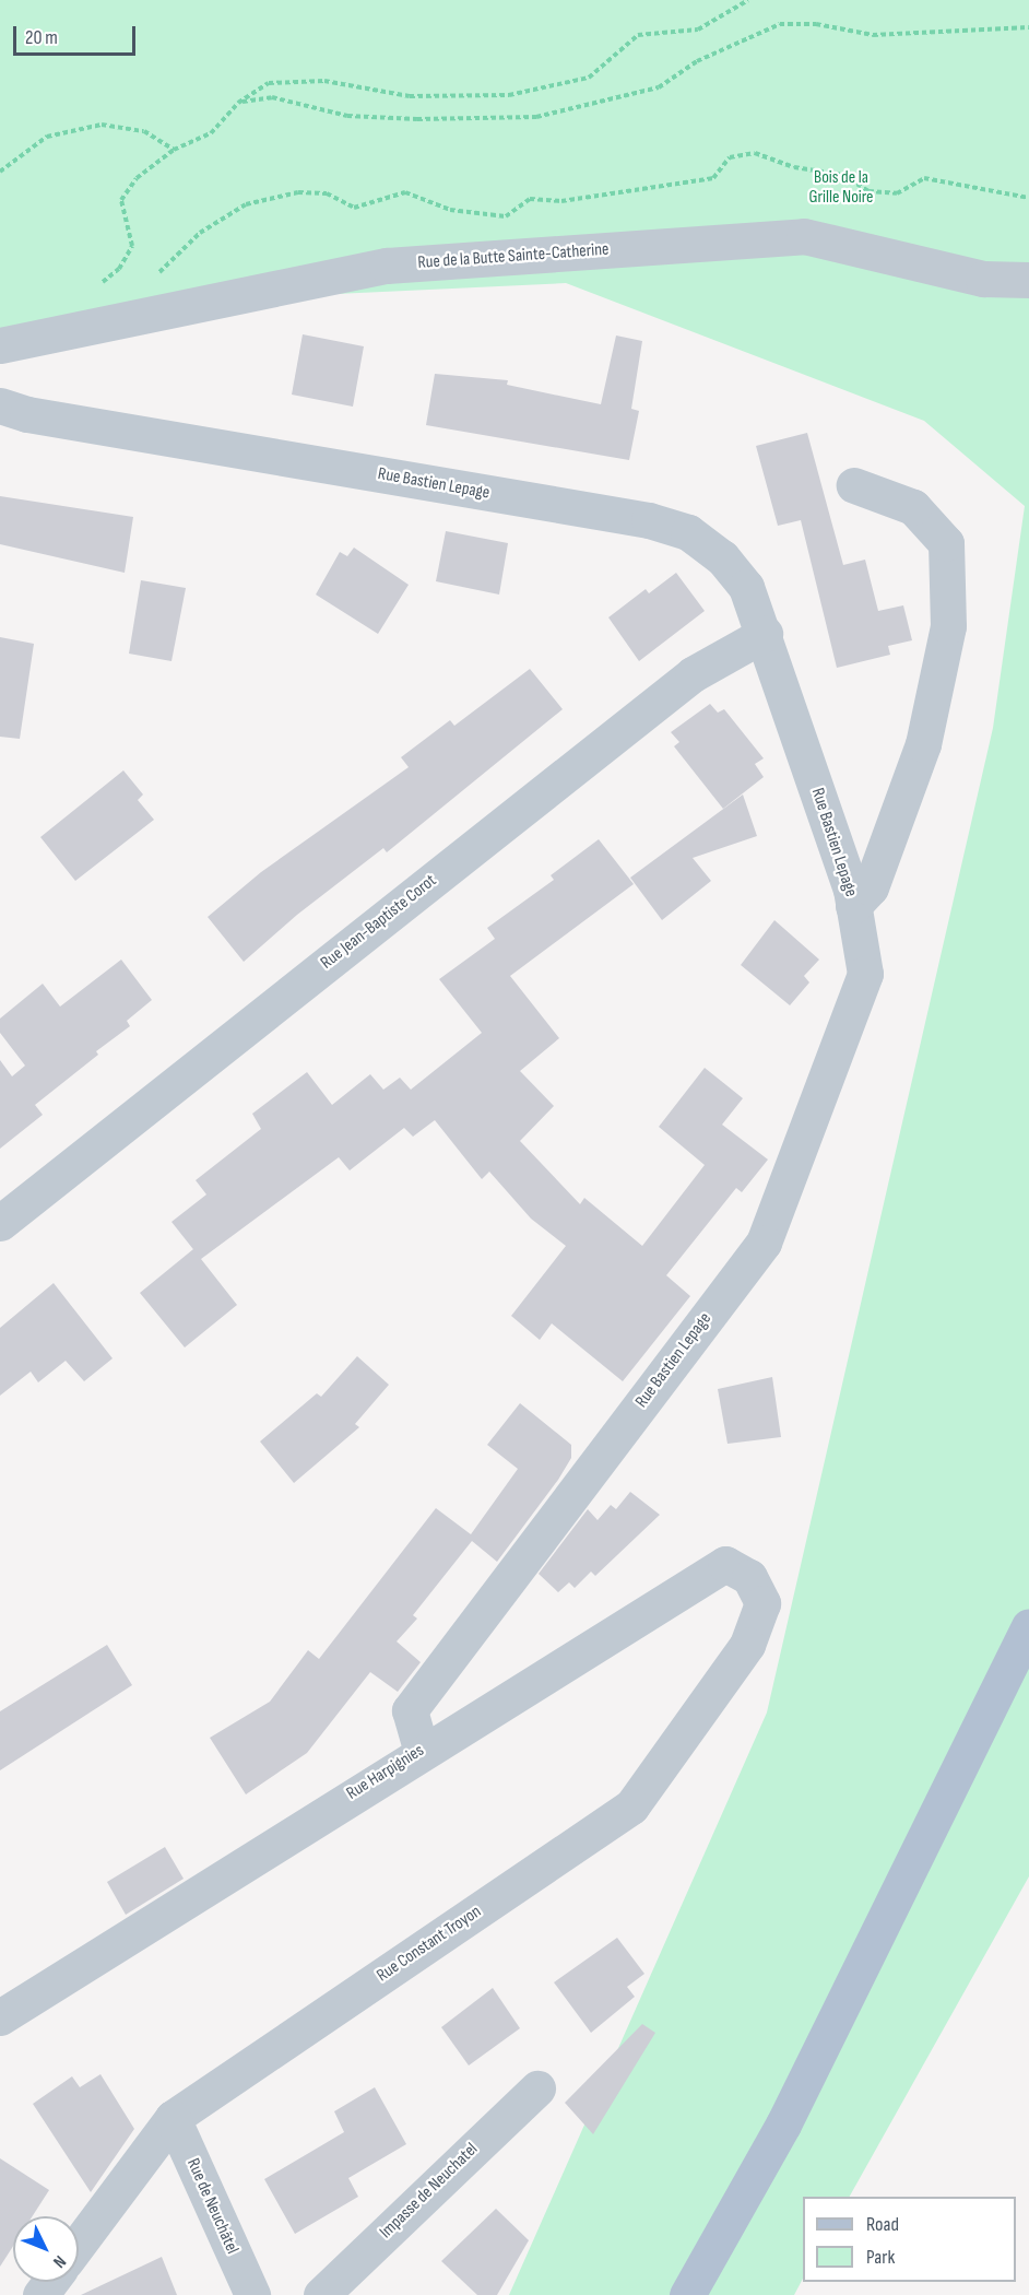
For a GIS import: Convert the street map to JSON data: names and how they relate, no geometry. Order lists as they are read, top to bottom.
{
  "streets": {
    "street": [
      "Rue de la Butte Sainte-Catherine",
      "Rue Bastien Lepage",
      "Rue Jean-Baptiste Corot",
      "Rue Harpignies",
      "Rue Constant Troyon",
      "Impasse de Neuchatel",
      "Rue de Neuchâtel"
    ]
  },
  "crossings": [
    ["Rue Bastien Lepage", "Rue Jean-Baptiste Corot"],
    ["Rue Bastien Lepage", "Rue Harpignies"],
    ["Rue Harpignies", "Rue Constant Troyon"],
    ["Rue Constant Troyon", "Rue de Neuchâtel"]
  ],
  "parks": ["Bois de la Grille Noire"],
  "legend": ["Road", "Park"],
  "scale_bar": "20 m",
  "north": "bottom right"
}
